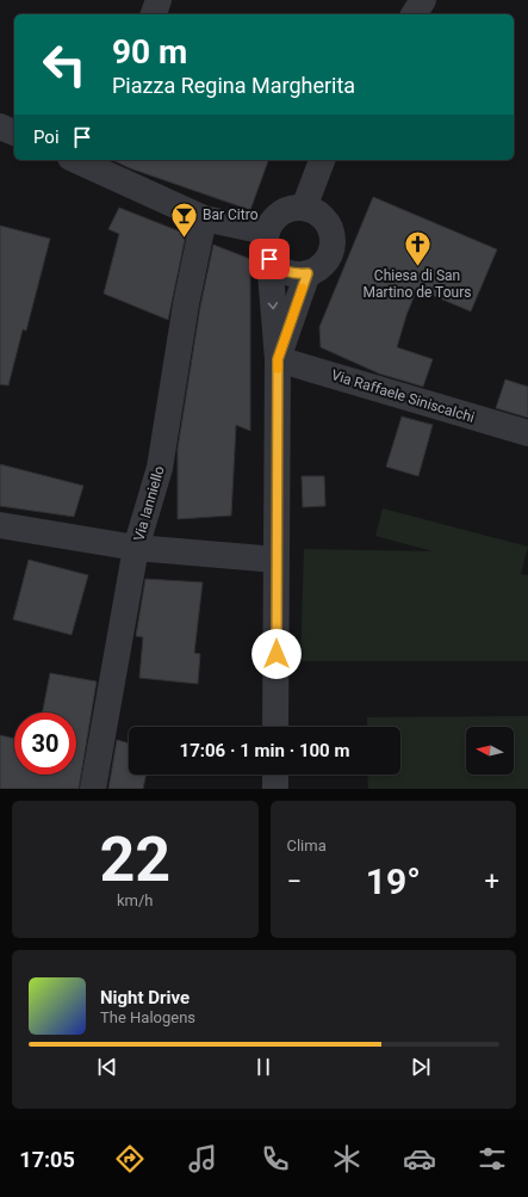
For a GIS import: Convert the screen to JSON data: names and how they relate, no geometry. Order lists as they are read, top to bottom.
{
  "streets": {
    "street": ["Via Raffaele Siniscalchi", "Via Ianniello"]
  },
  "places": {
    "bar": ["Bar Citro"],
    "church": ["Chiesa di San Martino de Tours"]
  },
  "north": "left",
  "page": {
    "turn": ["90 m", "Piazza Regina Margherita"],
    "then": "Poi",
    "limit": "30",
    "trip": "17:06 · 1 min · 100 m",
    "tile": [
      ["22", "km/h"],
      "Clima"
    ],
    "heat": ["−", "19°", "+"],
    "song": ["Night Drive", "The Halogens"],
    "tabs": "17:05"
  }
}
